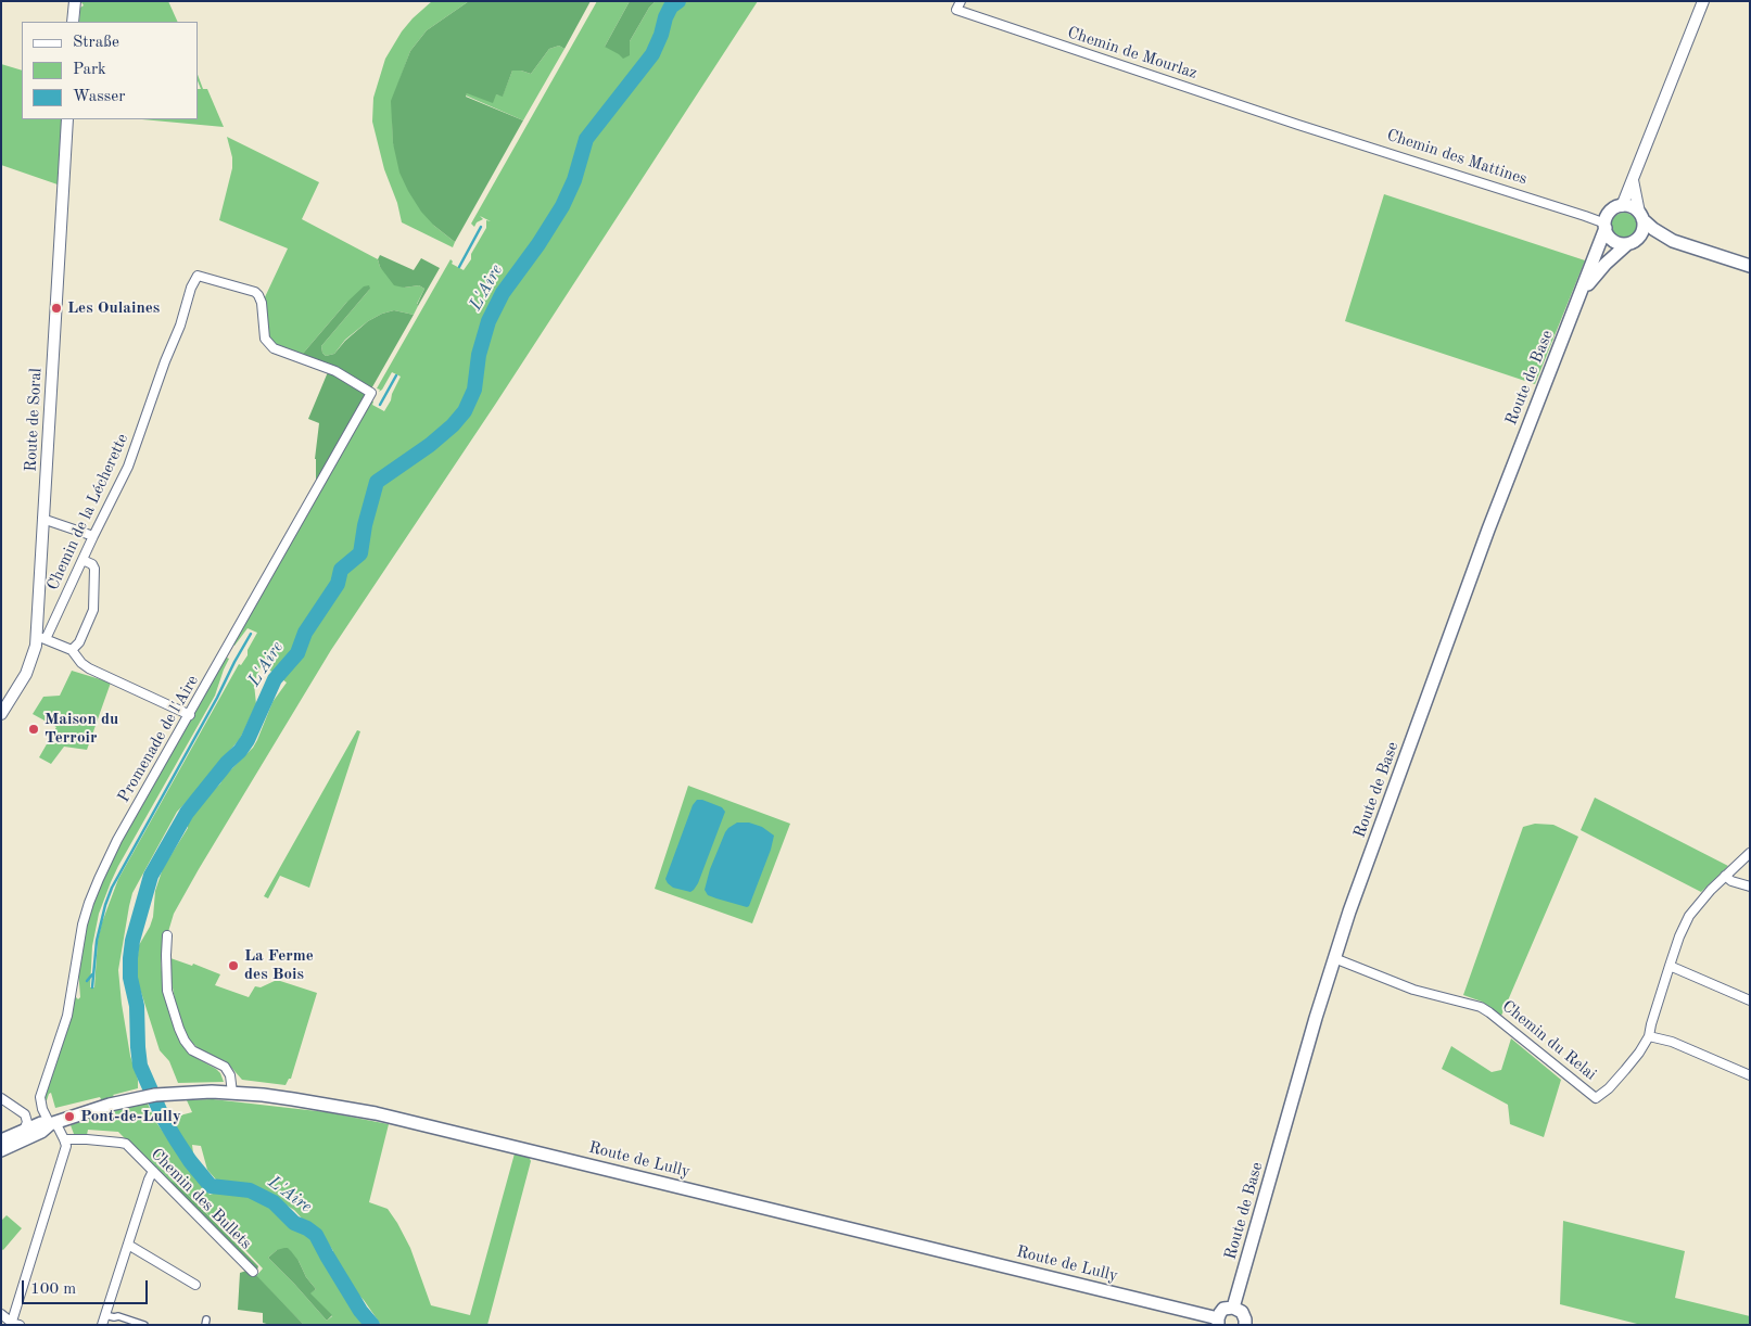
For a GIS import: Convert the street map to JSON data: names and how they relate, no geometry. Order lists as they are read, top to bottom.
{
  "streets": {
    "main road": ["Route de Base", "Route de Lully"],
    "street": [
      "Chemin de Mourlaz",
      "Chemin des Mattines",
      "Route de Soral",
      "Chemin de la Lécherette",
      "Promenade de l'Aire",
      "Chemin du Relai",
      "Chemin des Bullets"
    ]
  },
  "crossings": [
    ["Chemin de Mourlaz", "Chemin des Mattines"],
    ["Chemin des Mattines", "Route de Base"],
    ["Route de Base", "Chemin du Relai"],
    ["Route de Soral", "Chemin de la Lécherette"],
    ["Chemin de la Lécherette", "Promenade de l'Aire"],
    ["Promenade de l'Aire", "Route de Lully"],
    ["Promenade de l'Aire", "Chemin des Bullets"]
  ],
  "water": ["L'Aire"],
  "places": [
    "Les Oulaines",
    "Maison du Terroir",
    "La Ferme des Bois",
    "Pont-de-Lully"
  ],
  "legend": ["Straße", "Park", "Wasser"],
  "scale_bar": "100 m"
}
